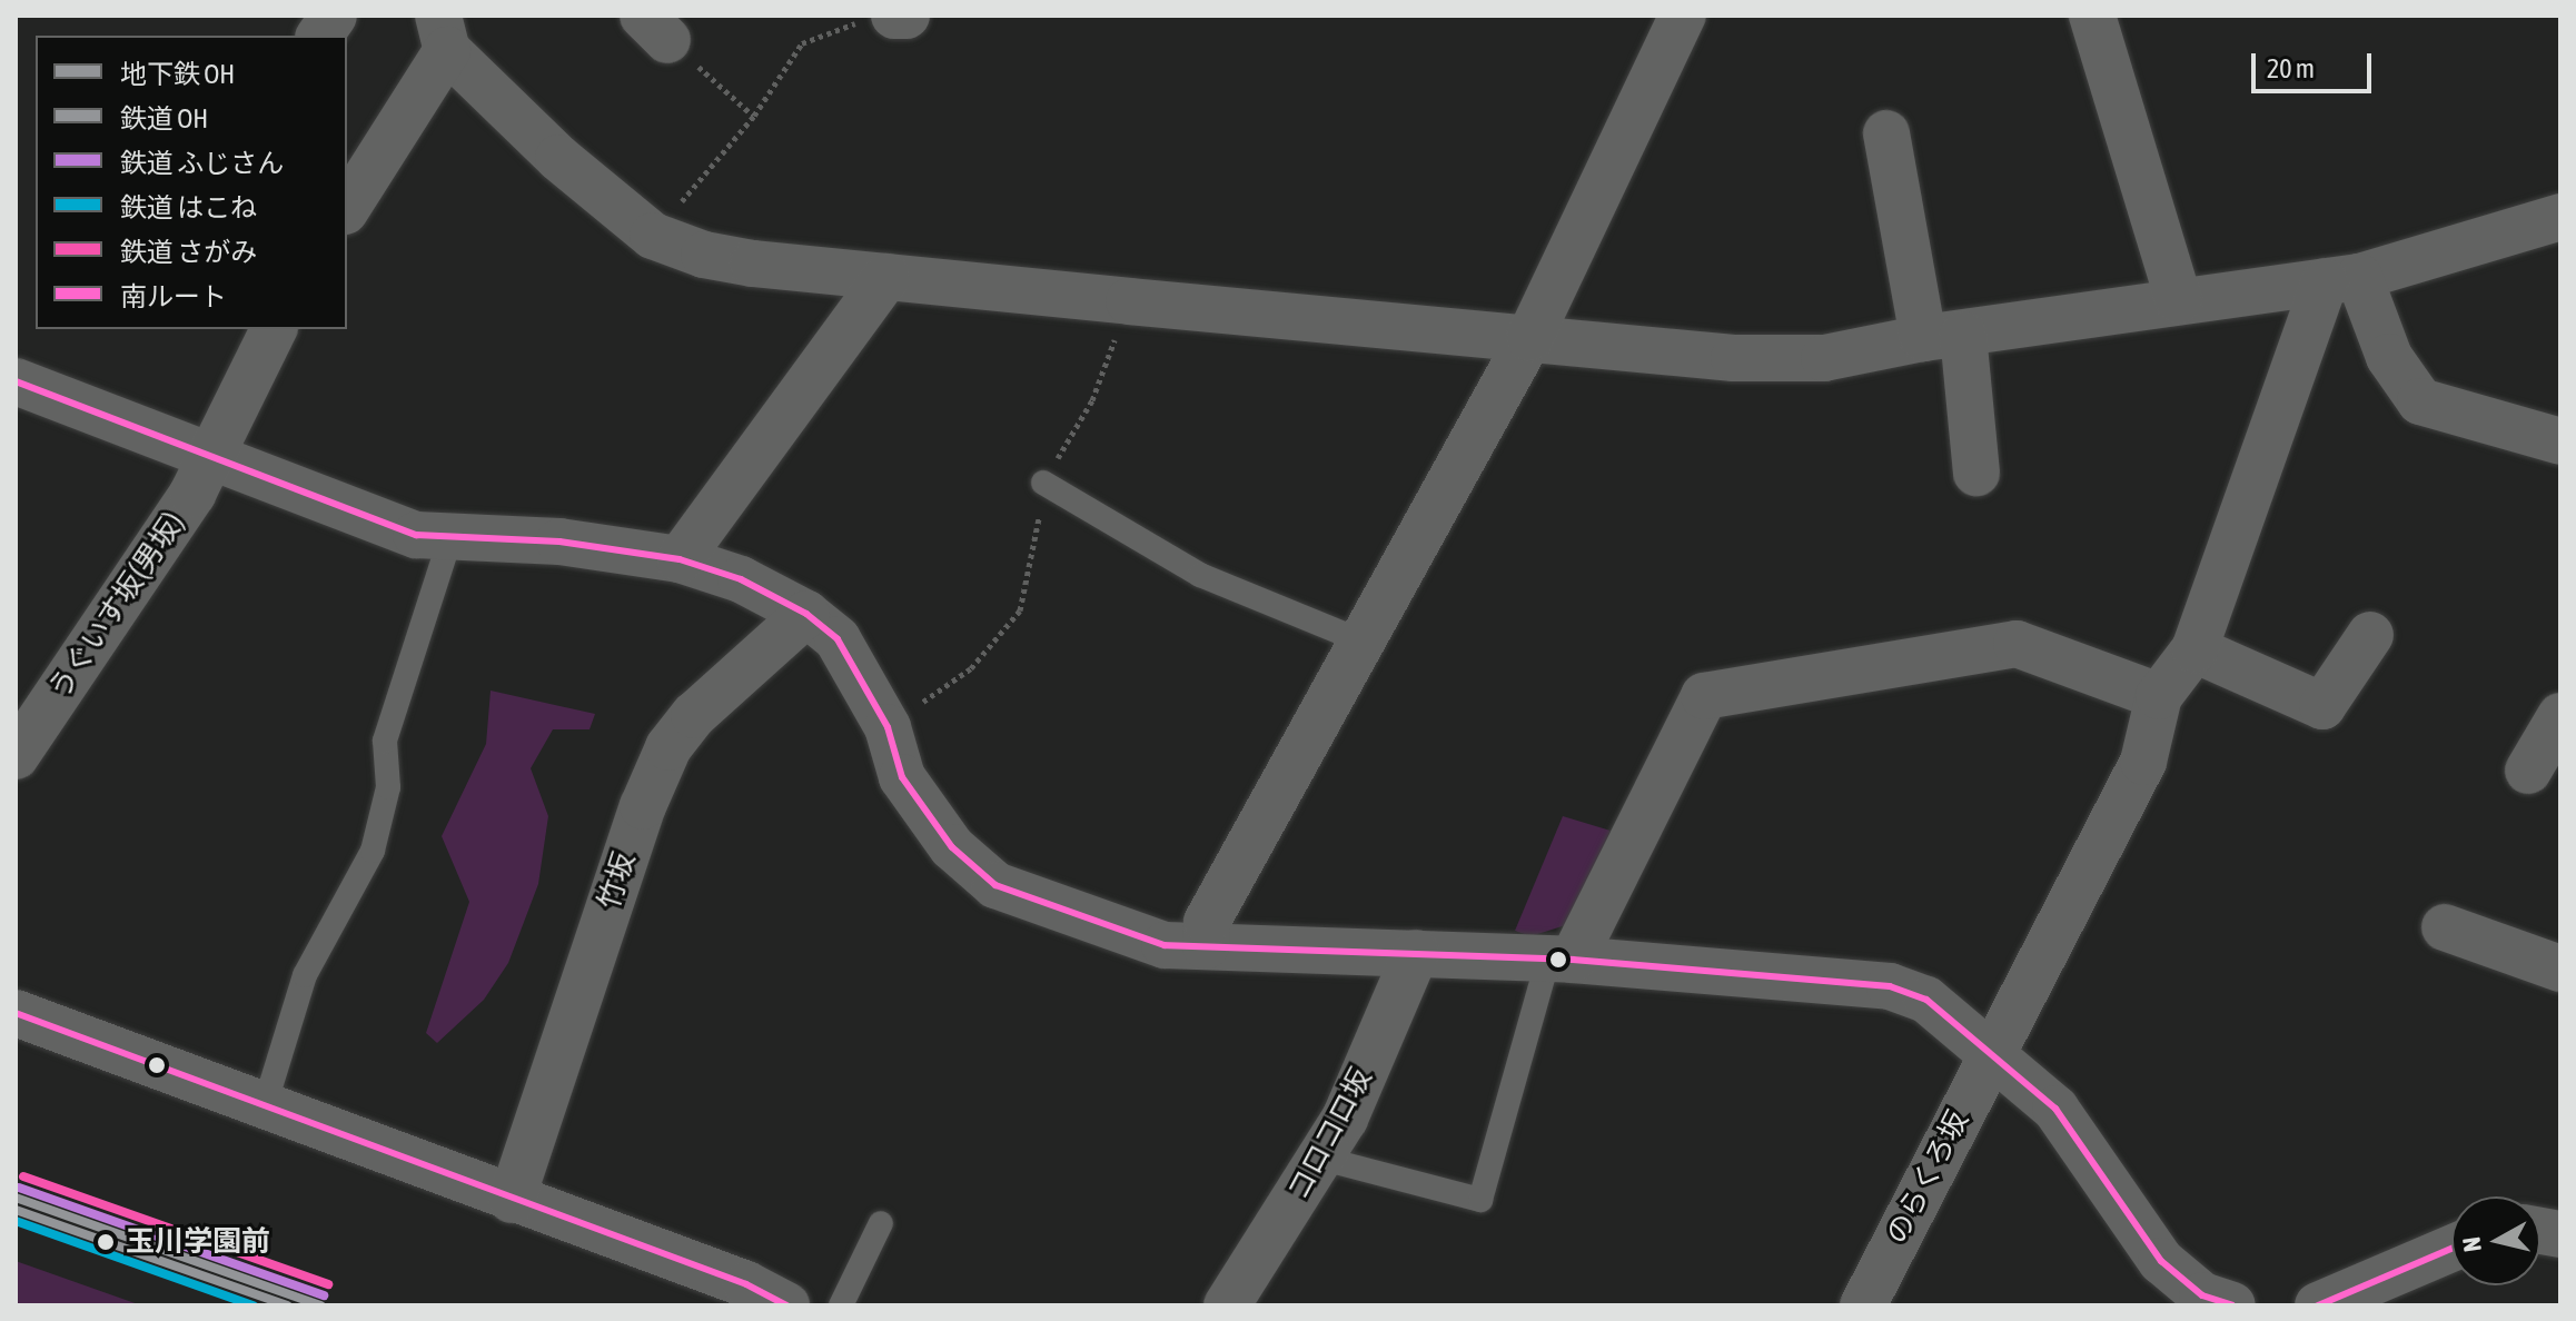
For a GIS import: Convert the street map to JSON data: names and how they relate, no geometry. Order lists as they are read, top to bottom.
{
  "streets": {
    "street": [
      "うぐいす坂(男坂)",
      "竹坂",
      "コロコロ坂",
      "のらくろ坂"
    ]
  },
  "places": ["玉川学園前"],
  "lines": [
    "transit line 南ルート",
    "rail line さがみ",
    "rail line ふじさん",
    "metro line OH",
    "rail line OH",
    "rail line はこね"
  ],
  "legend": [
    "地下鉄 OH",
    "鉄道 OH",
    "鉄道 ふじさん",
    "鉄道 はこね",
    "鉄道 さがみ",
    "南ルート"
  ],
  "scale_bar": "20 m",
  "north": "left"
}
